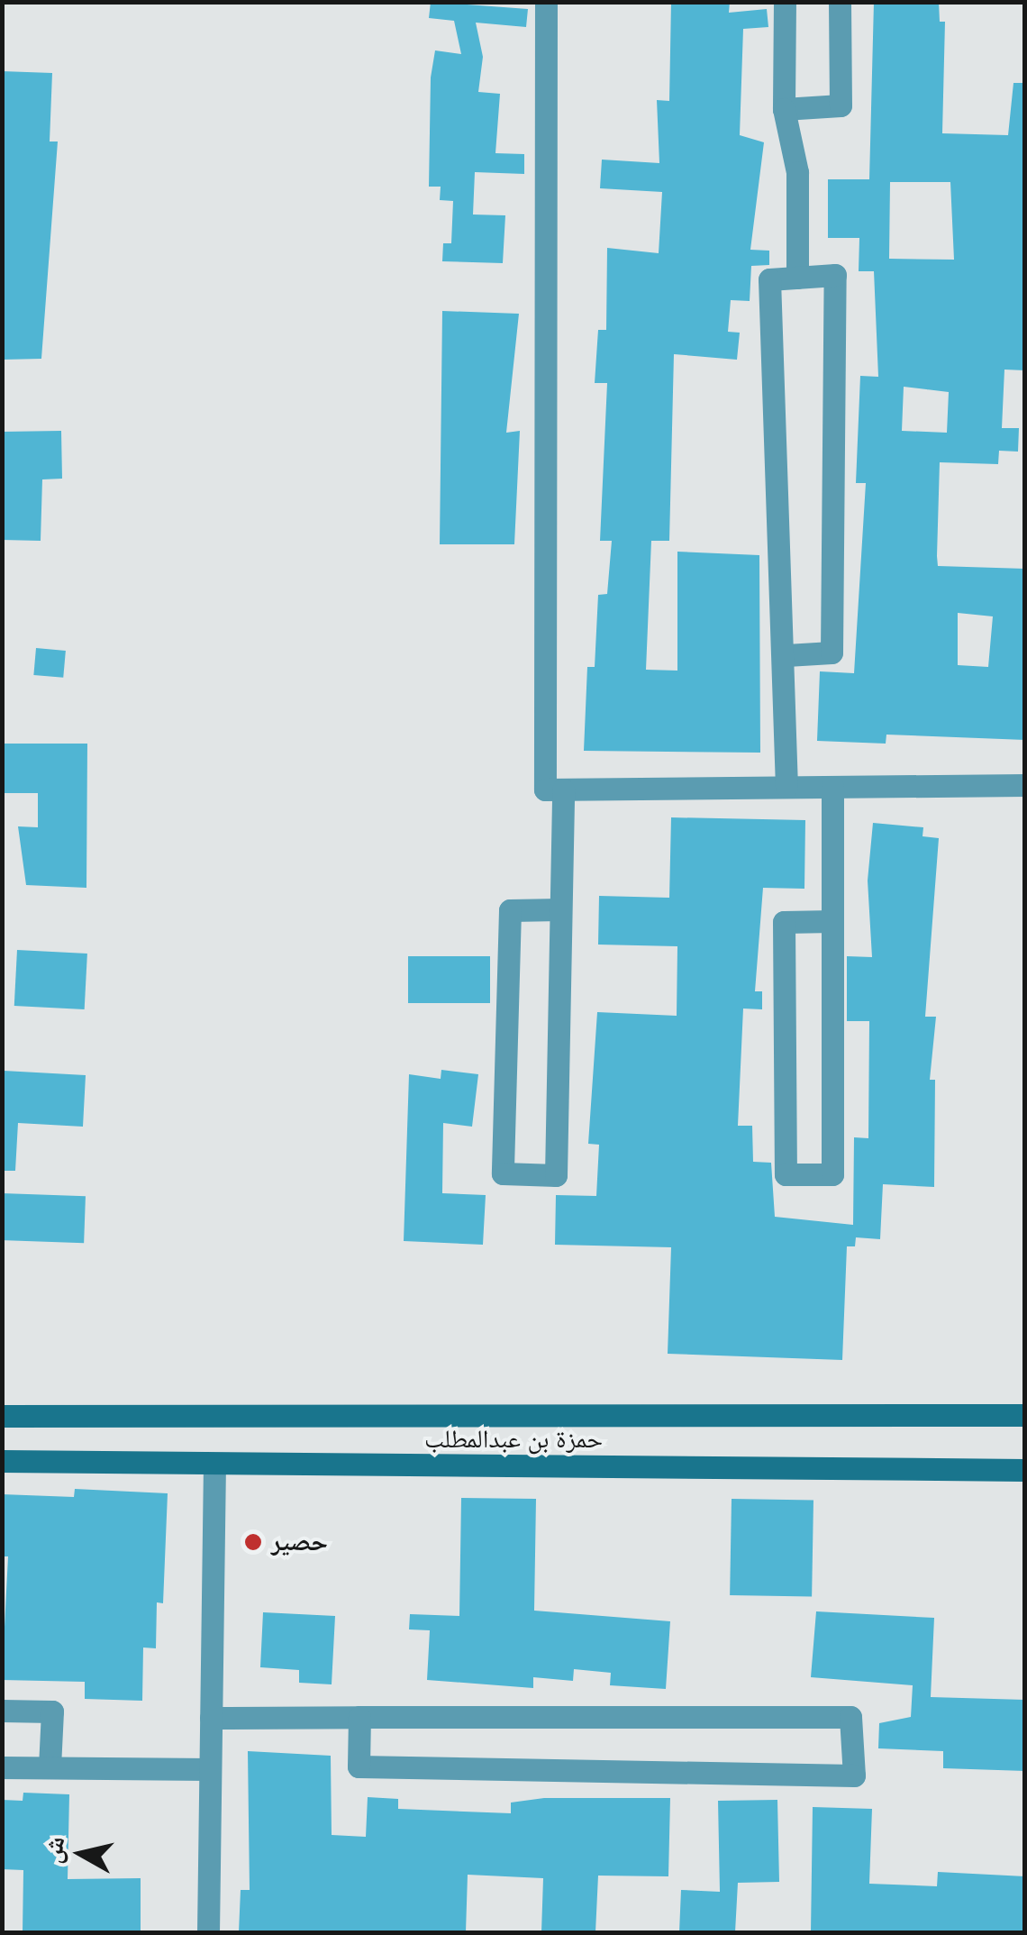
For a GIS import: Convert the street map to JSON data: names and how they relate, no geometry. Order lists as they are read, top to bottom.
{
  "streets": {
    "street": ["حمزة بن عبدالمطلب"]
  },
  "places": ["حصير"],
  "north": "left"
}
